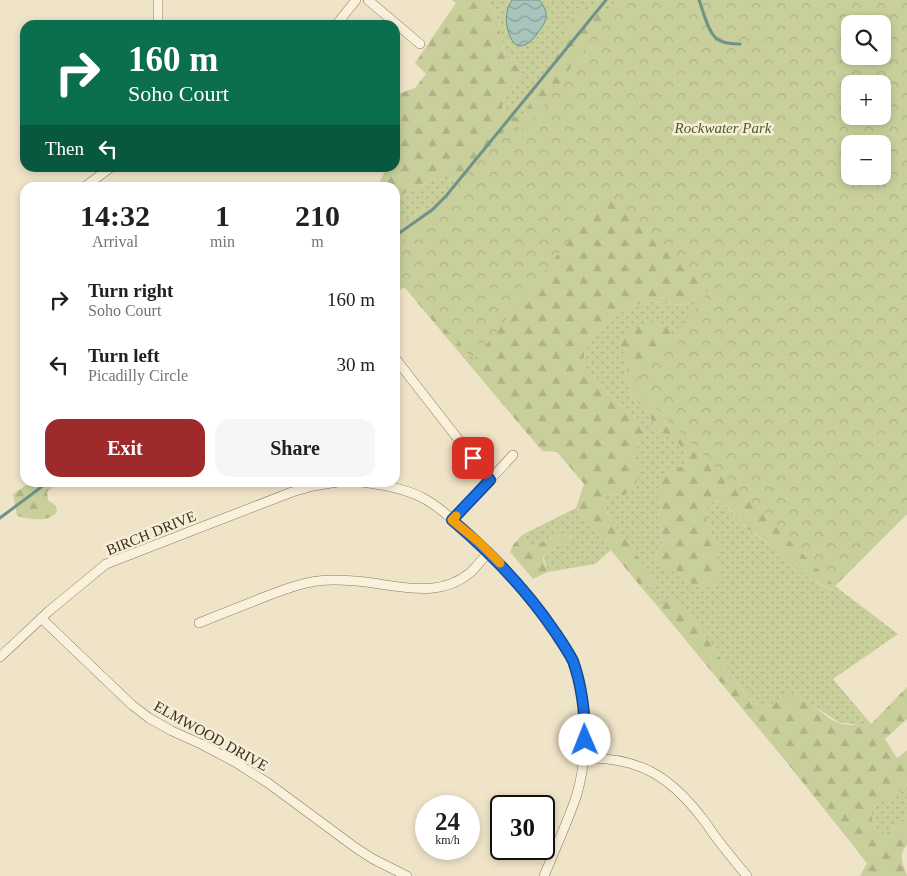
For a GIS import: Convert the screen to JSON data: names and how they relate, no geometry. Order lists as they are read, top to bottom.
{
  "streets": {
    "street": ["BIRCH DRIVE", "ELMWOOD DRIVE"]
  },
  "crossings": [
    ["BIRCH DRIVE", "ELMWOOD DRIVE"]
  ],
  "parks": ["Rockwater Park"],
  "page": {
    "map_buttons": ["+", "−"],
    "turn": ["160 m", "Soho Court"],
    "then": "Then",
    "eta": [
      "14:32",
      "Arrival",
      "1",
      "min",
      "210",
      "m"
    ],
    "list": [
      {
        "name": "Turn right",
        "note": "Soho Court",
        "value": "160 m"
      },
      {
        "name": "Turn left",
        "note": "Picadilly Circle",
        "value": "30 m"
      }
    ],
    "buttons": ["Exit", "Share"],
    "speed": "24 km/h",
    "limit": "30"
  }
}
